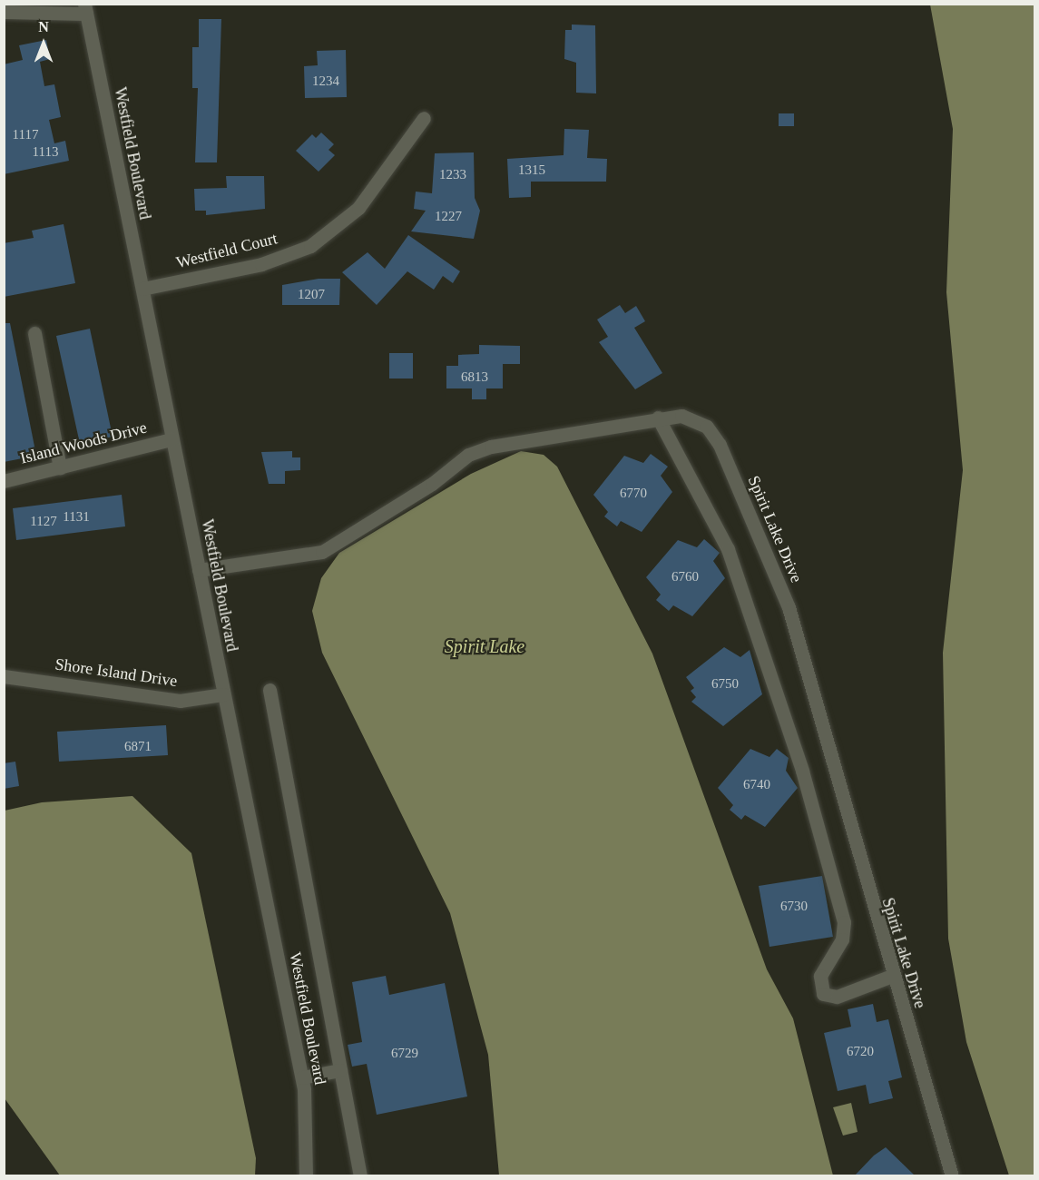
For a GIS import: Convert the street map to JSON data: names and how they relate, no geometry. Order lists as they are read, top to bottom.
{
  "streets": {
    "street": [
      "Westfield Boulevard",
      "Westfield Court",
      "Island Woods Drive",
      "Spirit Lake Drive",
      "Shore Island Drive"
    ]
  },
  "crossings": [
    ["Westfield Boulevard", "Westfield Court"],
    ["Westfield Boulevard", "Island Woods Drive"],
    ["Westfield Boulevard", "Spirit Lake Drive"],
    ["Westfield Boulevard", "Shore Island Drive"]
  ],
  "water": ["Spirit Lake"],
  "house_numbers": [
    "1234",
    "1117",
    "1113",
    "1315",
    "1233",
    "1227",
    "1207",
    "6813",
    "6770",
    "1131",
    "1127",
    "6760",
    "6750",
    "6871",
    "6740",
    "6730",
    "6720",
    "6729"
  ],
  "north": "top"
}
